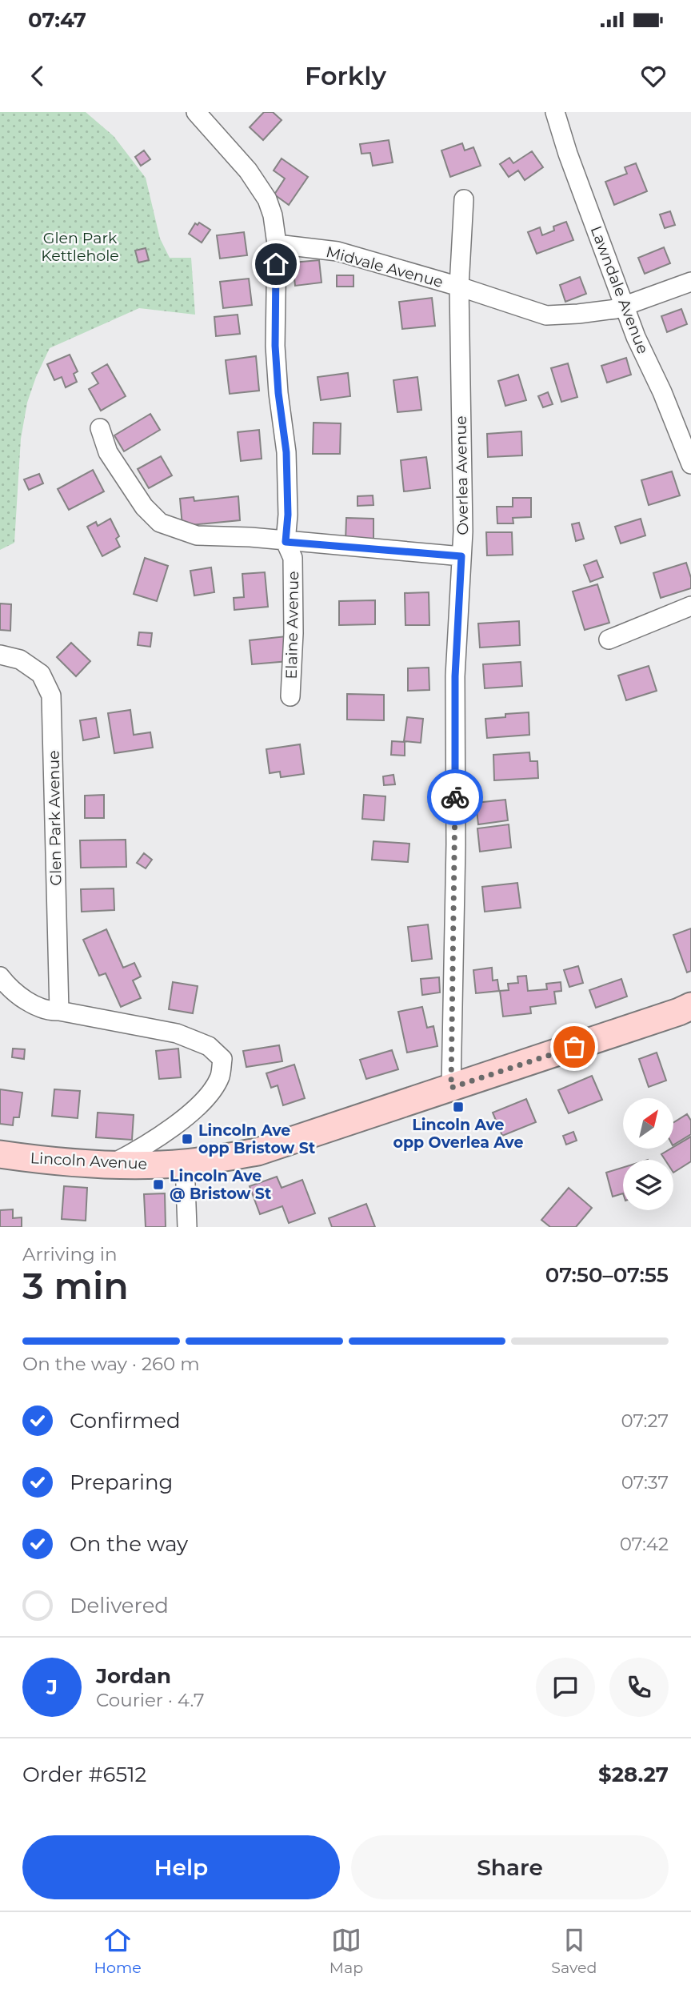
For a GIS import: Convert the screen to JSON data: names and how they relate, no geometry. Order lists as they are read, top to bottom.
{
  "streets": {
    "main road": ["Lincoln Avenue"],
    "street": [
      "Midvale Avenue",
      "Lawndale Avenue",
      "Overlea Avenue",
      "Elaine Avenue",
      "Glen Park Avenue"
    ]
  },
  "crossings": [
    ["Midvale Avenue", "Lawndale Avenue"],
    ["Midvale Avenue", "Overlea Avenue"],
    ["Midvale Avenue", "Elaine Avenue"],
    ["Overlea Avenue", "Lincoln Avenue"]
  ],
  "parks": ["Glen Park Kettlehole"],
  "places": {
    "transit": ["Lincoln Ave opp Overlea Ave", "Lincoln Ave opp Bristow St", "Lincoln Ave @ Bristow St"]
  },
  "north": "top right",
  "page": {
    "status": "07:47",
    "header": "Forkly",
    "heading": ["3 min", "Arriving in", "07:50–07:55"],
    "panel": [
      "Jordan",
      "Courier · 4.7",
      "Order #6512",
      "$28.27"
    ],
    "bar": "On the way · 260 m",
    "list": [
      ["Confirmed", "07:27"],
      ["Preparing", "07:37"],
      ["On the way", "07:42"],
      "Delivered"
    ],
    "round": "J",
    "buttons": ["Help", "Share"],
    "tabs": ["Home", "Map", "Saved"]
  }
}
